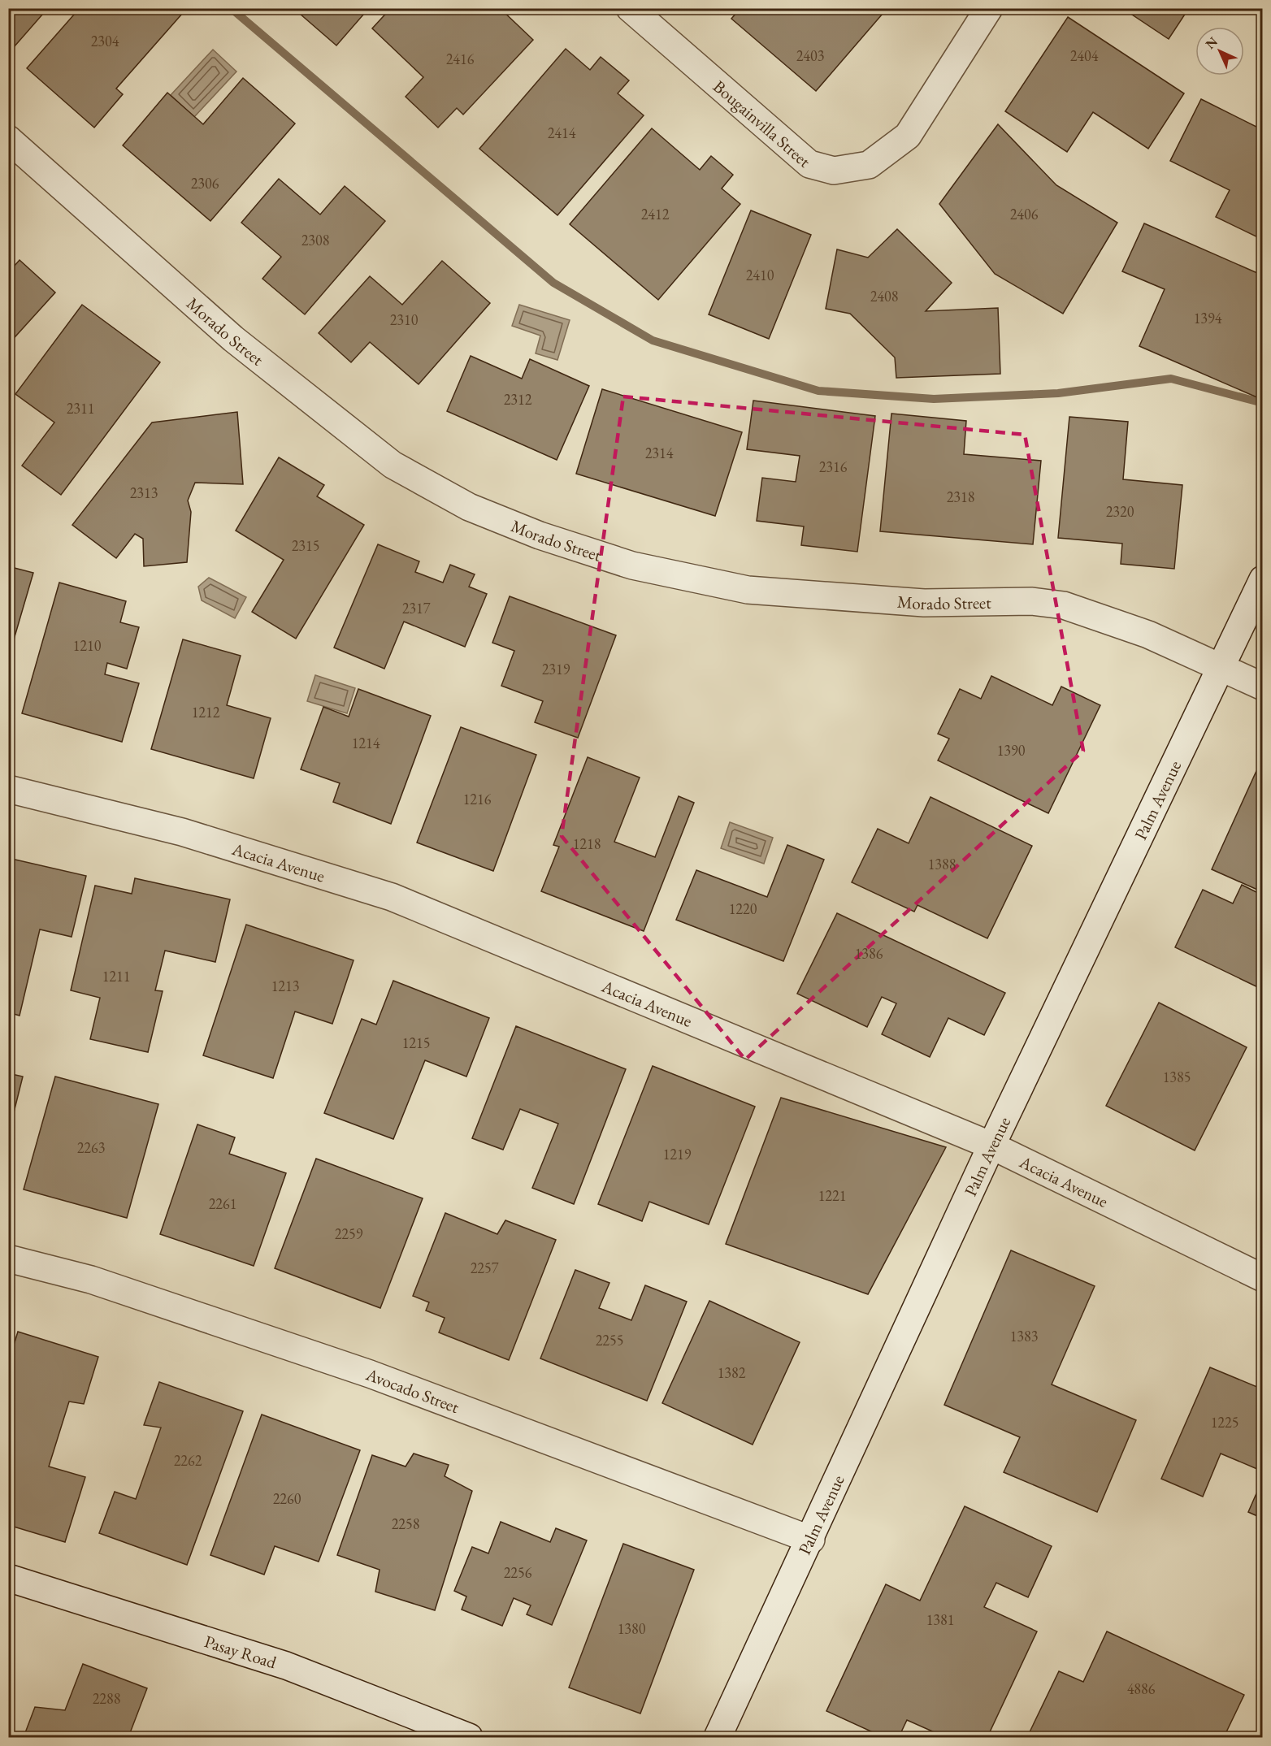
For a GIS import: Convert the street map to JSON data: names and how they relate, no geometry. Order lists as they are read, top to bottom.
{
  "streets": {
    "street": [
      "Bougainvilla Street",
      "Morado Street",
      "Palm Avenue",
      "Acacia Avenue",
      "Avocado Street",
      "Pasay Road"
    ]
  },
  "crossings": [
    ["Morado Street", "Palm Avenue"],
    ["Palm Avenue", "Acacia Avenue"],
    ["Palm Avenue", "Avocado Street"]
  ],
  "house_numbers": [
    "2304",
    "2403",
    "2404",
    "2416",
    "2414",
    "2306",
    "2412",
    "2406",
    "2308",
    "2410",
    "2408",
    "1394",
    "2310",
    "2312",
    "2311",
    "2314",
    "2316",
    "2313",
    "2318",
    "2320",
    "2315",
    "2317",
    "1210",
    "2319",
    "1212",
    "1214",
    "1390",
    "1216",
    "1218",
    "1388",
    "1220",
    "1386",
    "1211",
    "1213",
    "1215",
    "1385",
    "2263",
    "1219",
    "1221",
    "2261",
    "2259",
    "2257",
    "1383",
    "2255",
    "1382",
    "1225",
    "2262",
    "2260",
    "2258",
    "2256",
    "1381",
    "1380",
    "4886",
    "2288"
  ],
  "north": "top left"
}
